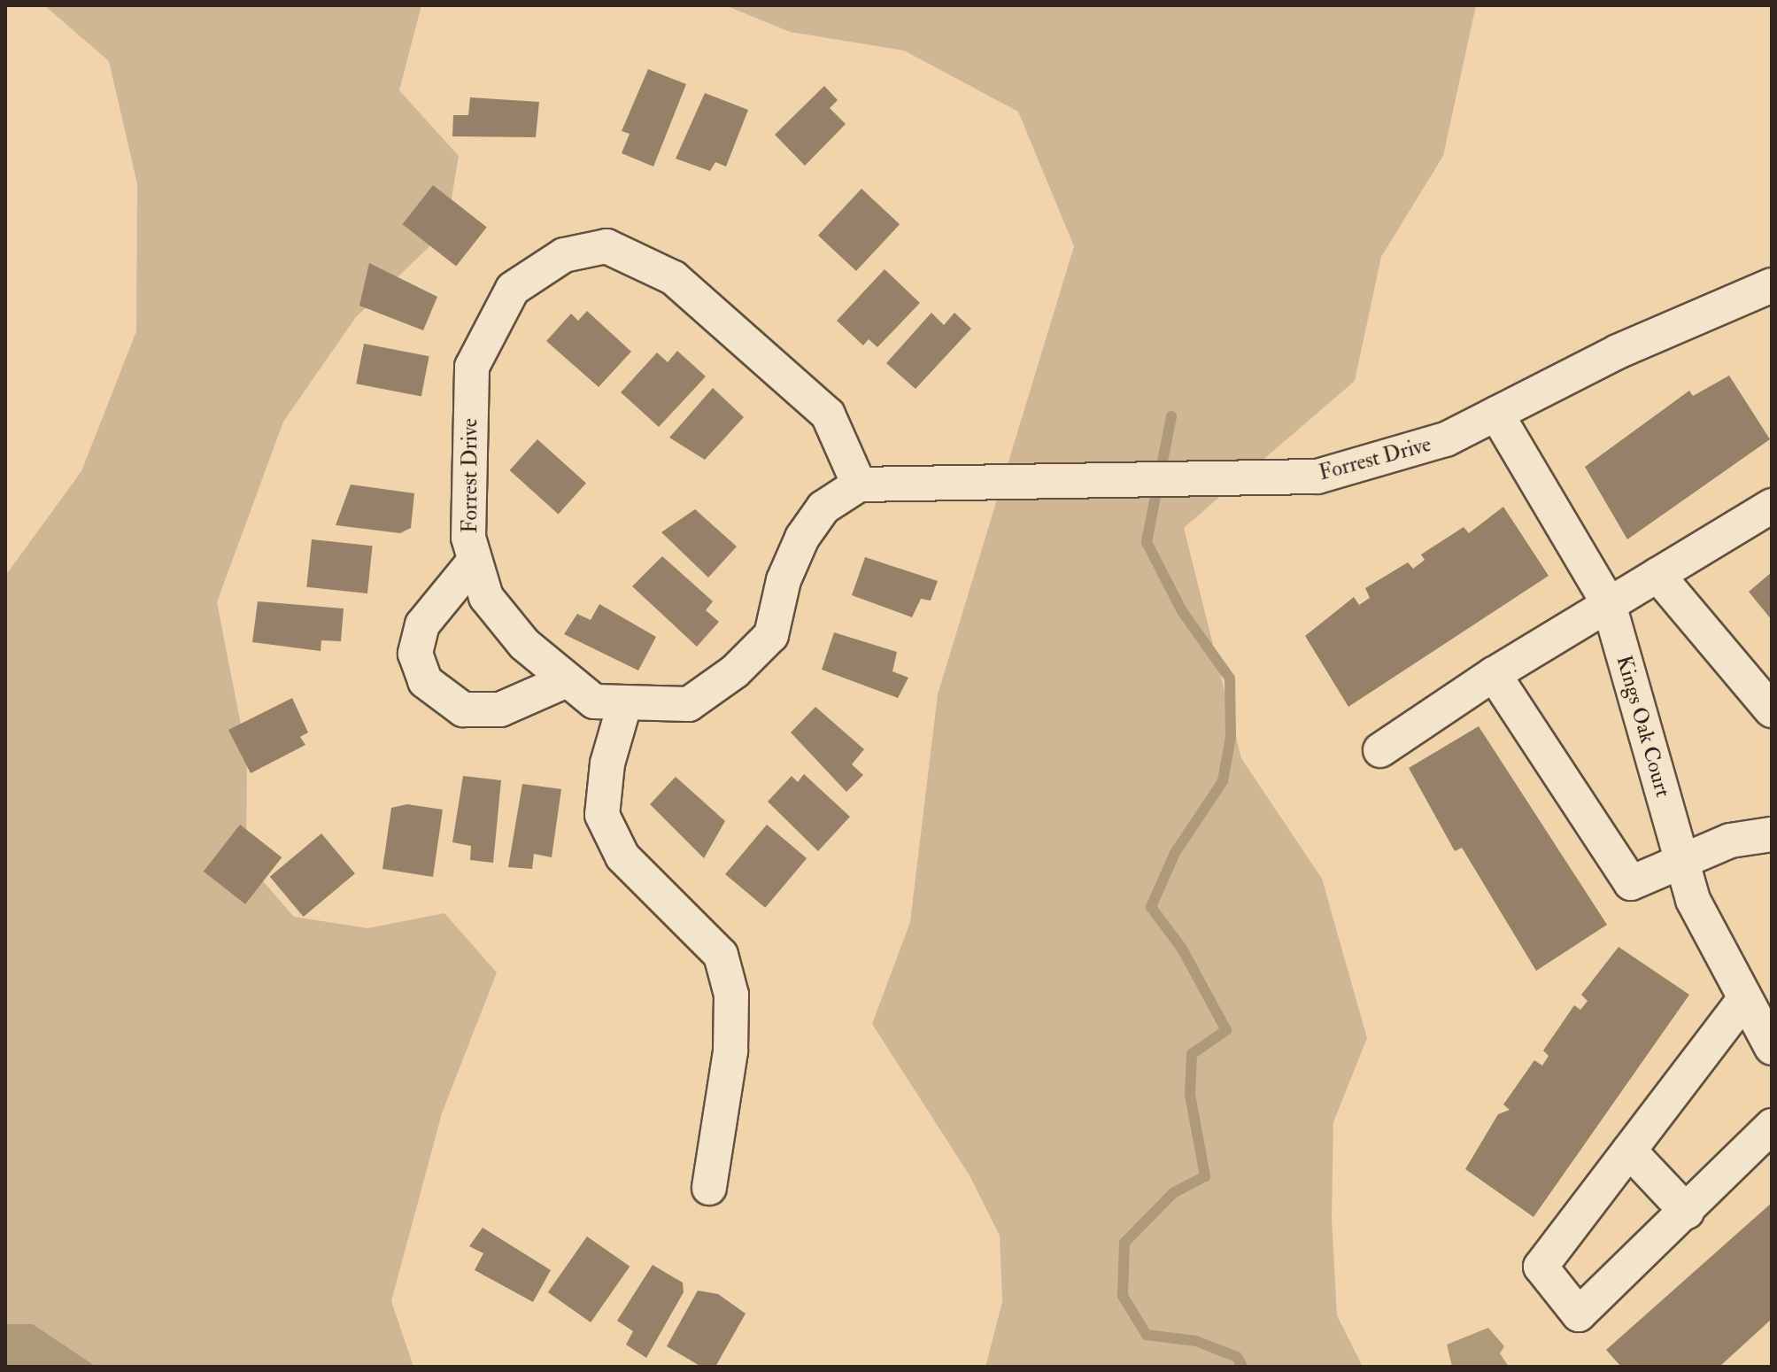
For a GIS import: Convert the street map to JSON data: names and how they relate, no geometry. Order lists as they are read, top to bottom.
{
  "streets": {
    "street": ["Forrest Drive", "Kings Oak Court"]
  },
  "crossings": [
    ["Forrest Drive", "Kings Oak Court"]
  ]
}
